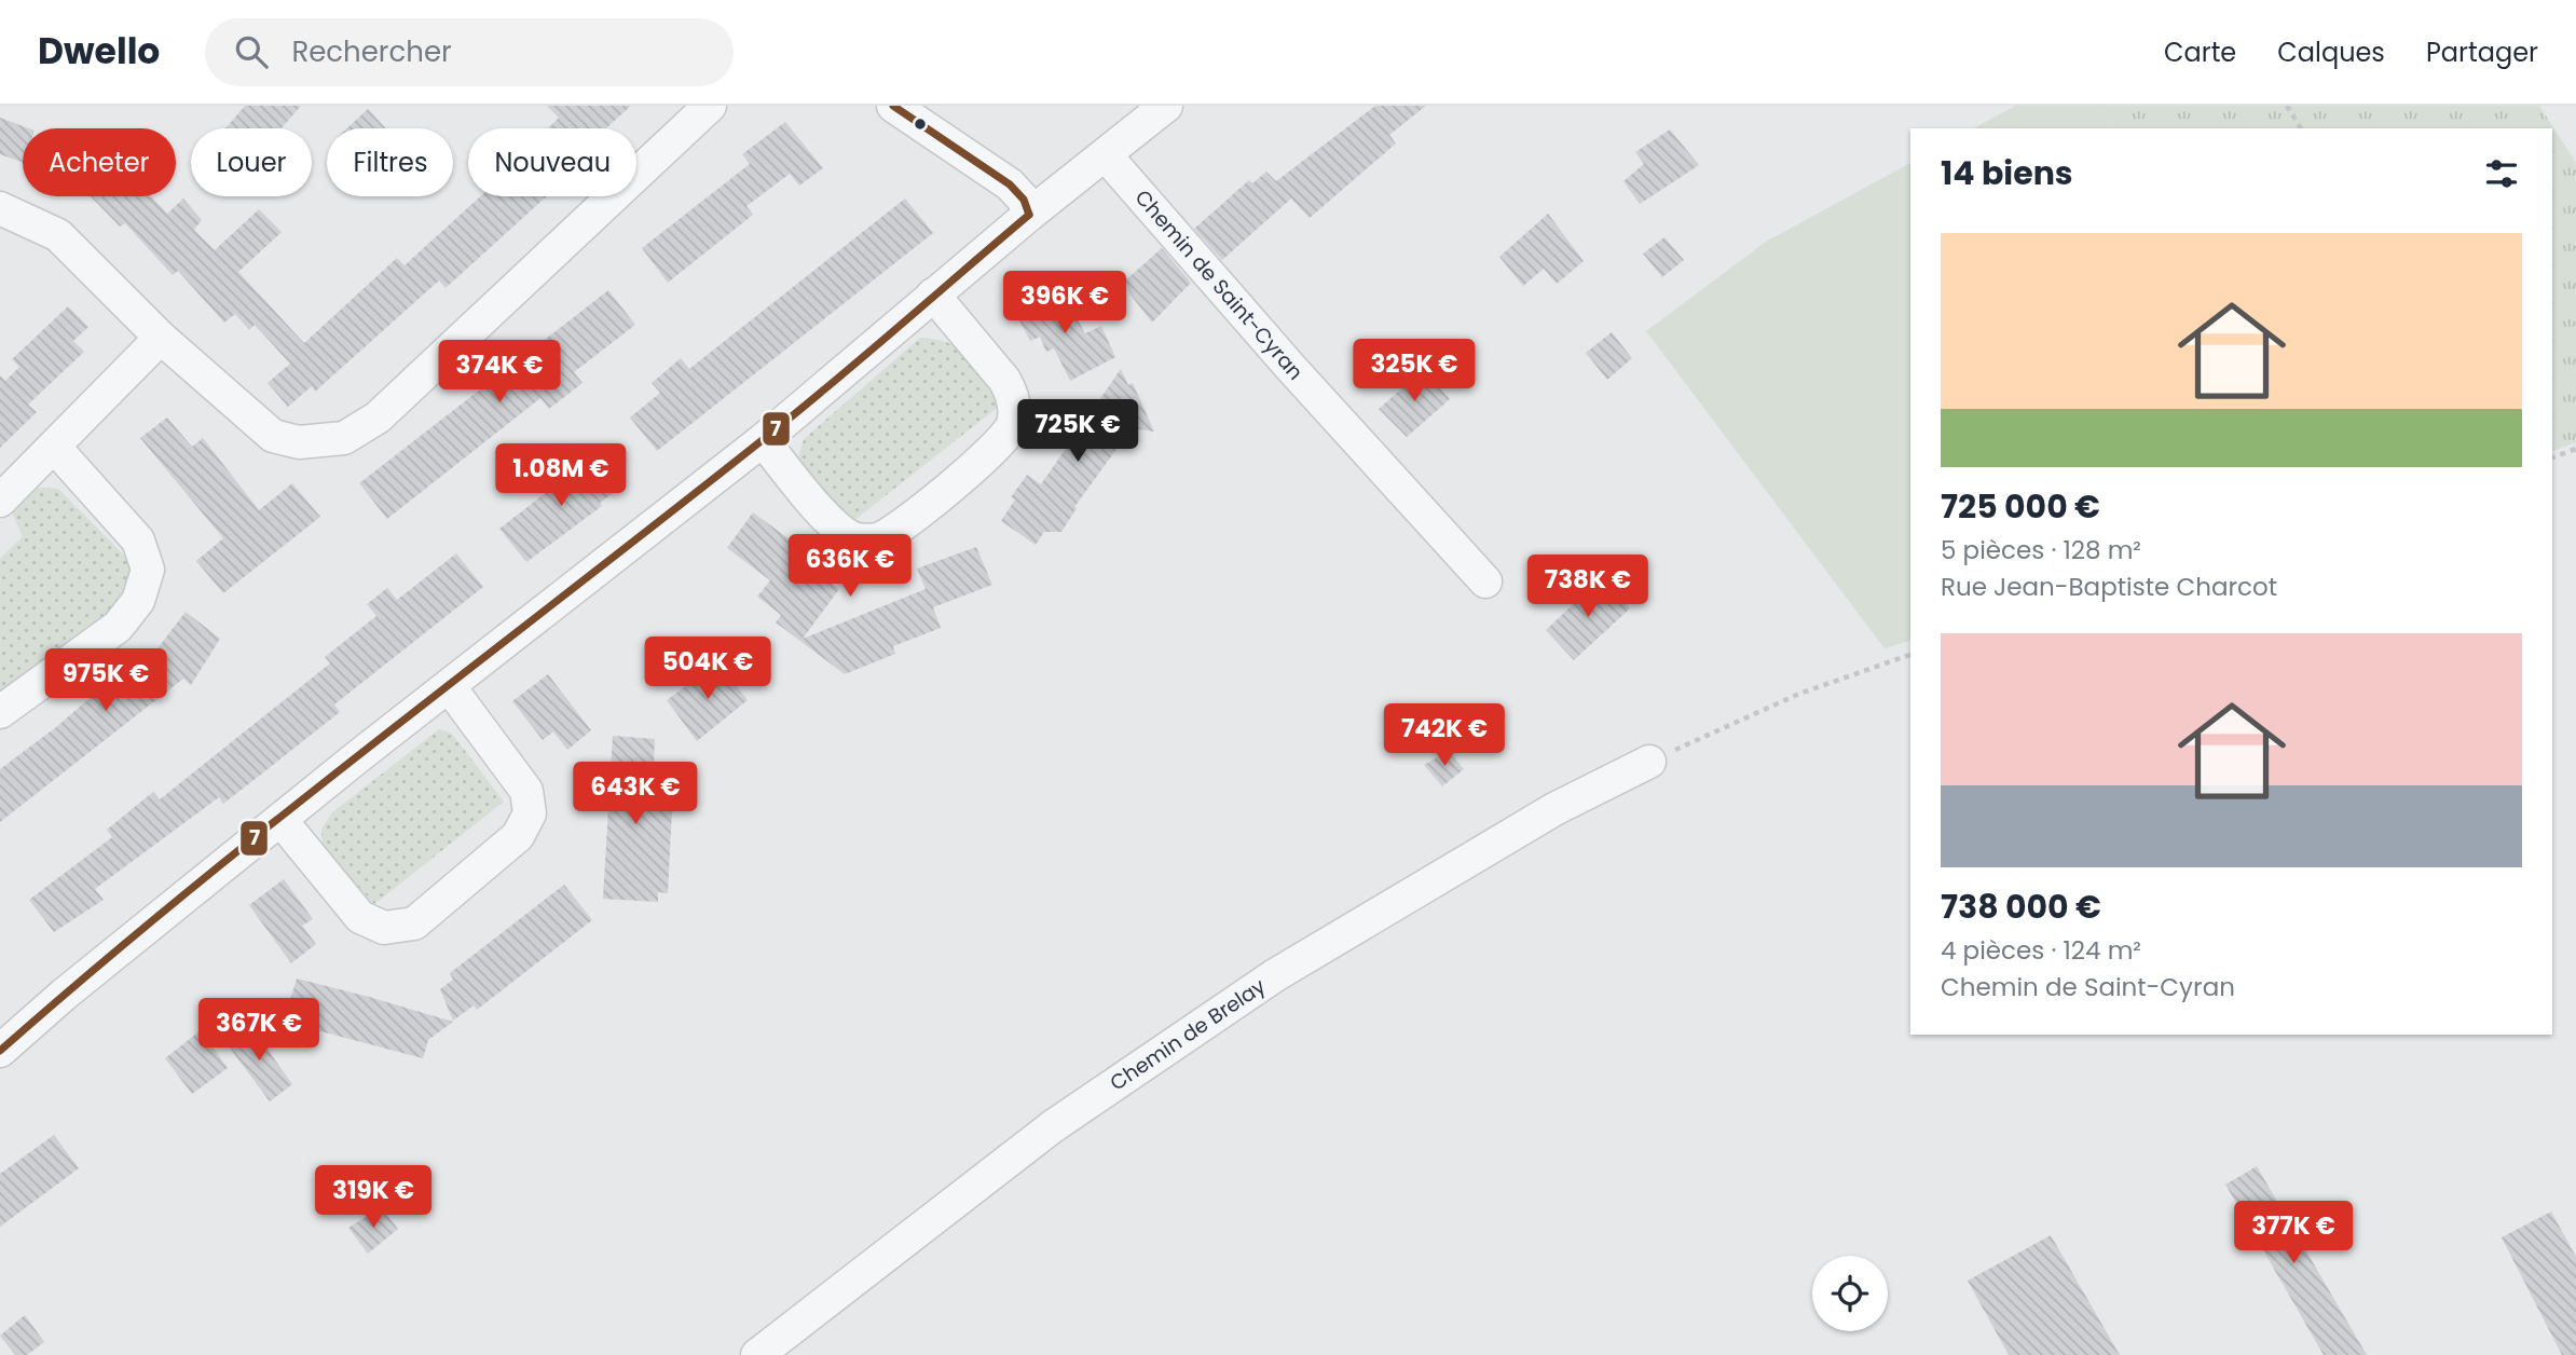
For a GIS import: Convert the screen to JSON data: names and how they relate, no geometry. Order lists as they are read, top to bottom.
{
  "streets": {
    "street": ["Chemin de Saint-Cyran", "Chemin de Brelay"]
  },
  "lines": ["transit line 7"],
  "page": {
    "header": "Dwello",
    "search": "Rechercher",
    "nav": ["Carte", "Calques", "Partager"],
    "chip": [
      "Acheter",
      "Louer",
      "Filtres",
      "Nouveau"
    ],
    "heading": "14 biens",
    "list": [
      {
        "name": "725 000 €",
        "note": "5 pièces · 128 m² · Rue Jean-Baptiste Charcot"
      },
      {
        "name": "738 000 €",
        "note": "4 pièces · 124 m² · Chemin de Saint-Cyran"
      }
    ],
    "price": [
      "396K €",
      "325K €",
      "374K €",
      "725K €",
      "1.08M €",
      "636K €",
      "738K €",
      "504K €",
      "975K €",
      "742K €",
      "643K €",
      "367K €",
      "319K €",
      "377K €"
    ]
  }
}
